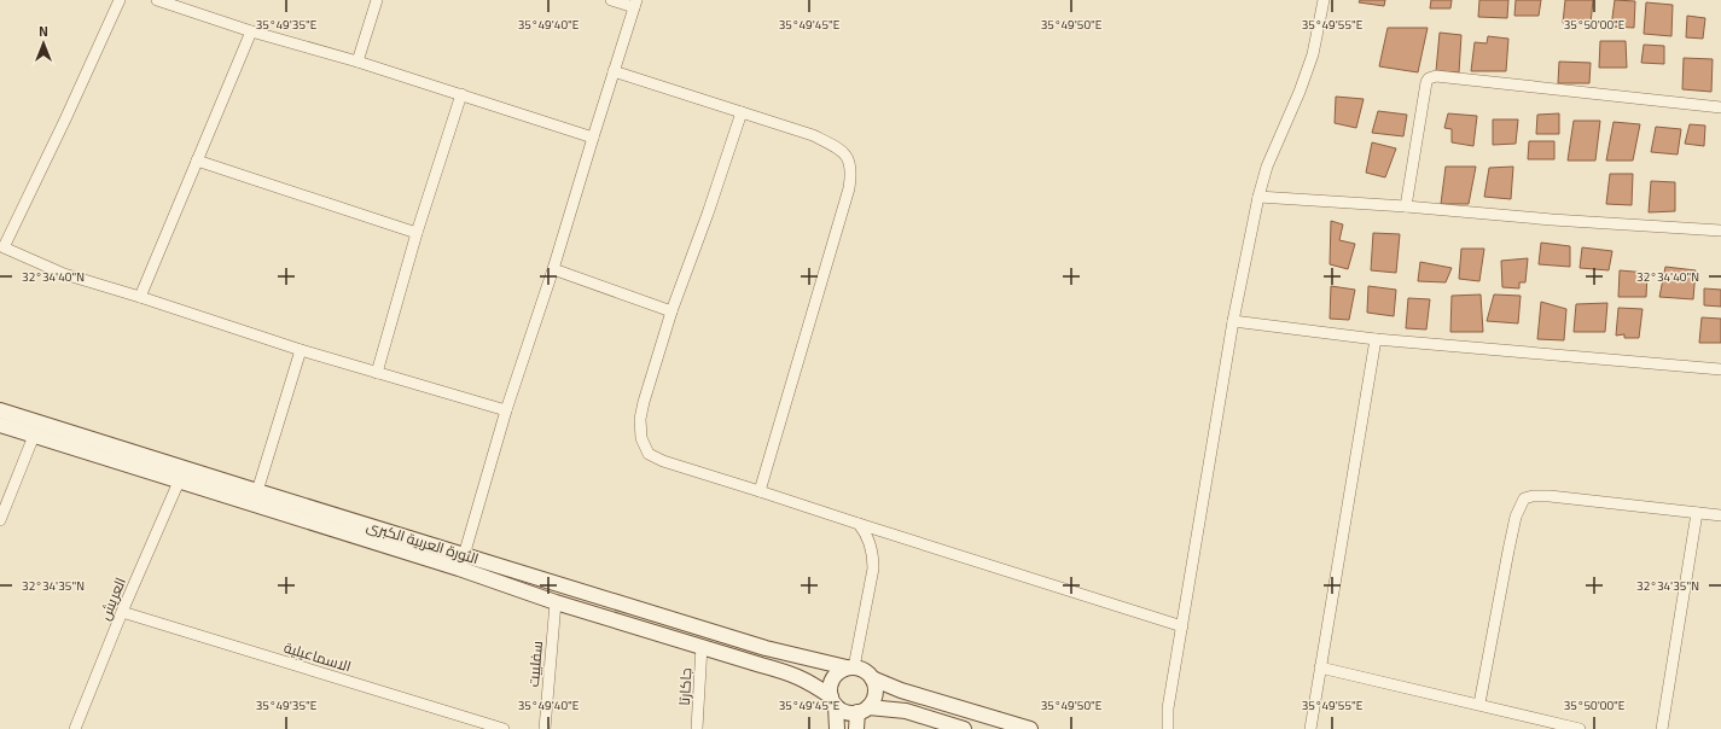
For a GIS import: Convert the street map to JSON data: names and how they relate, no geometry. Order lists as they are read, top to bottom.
{
  "streets": {
    "street": [
      "الثورة العربية الكبرى",
      "العريش",
      "الاسماعيلية",
      "سفلييت",
      "جاكارتا"
    ]
  },
  "crossings": [
    ["الثورة العربية الكبرى", "العريش"],
    ["الثورة العربية الكبرى", "سفلييت"],
    ["الثورة العربية الكبرى", "جاكارتا"],
    ["العريش", "الاسماعيلية"]
  ],
  "north": "top",
  "coordinates": [
    "35°49'35\"E",
    "35°49'40\"E",
    "35°49'45\"E",
    "35°49'50\"E",
    "35°49'55\"E",
    "35°50'00\"E",
    "32°34'40\"N",
    "32°34'35\"N"
  ]
}
